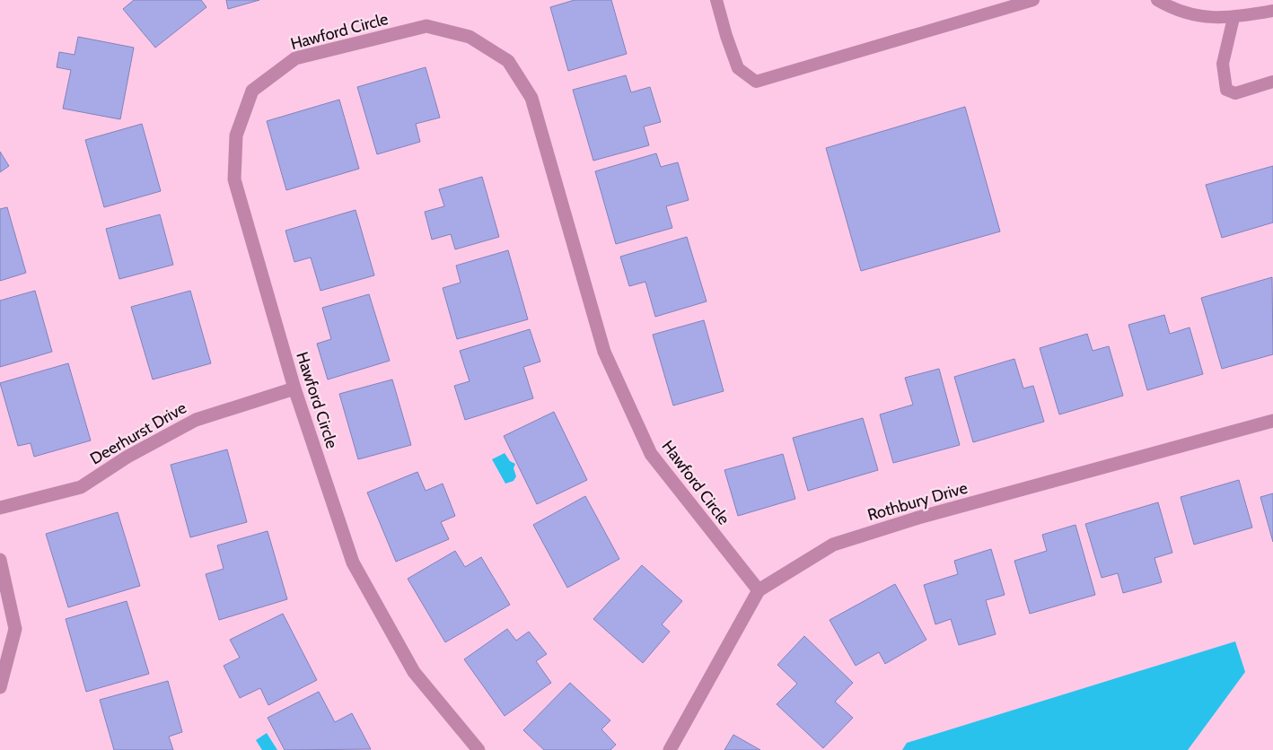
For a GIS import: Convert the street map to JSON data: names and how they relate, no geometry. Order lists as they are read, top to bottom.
{
  "streets": {
    "street": ["Hawford Circle", "Deerhurst Drive", "Rothbury Drive"]
  },
  "crossings": [
    ["Hawford Circle", "Deerhurst Drive"],
    ["Hawford Circle", "Rothbury Drive"]
  ]
}
